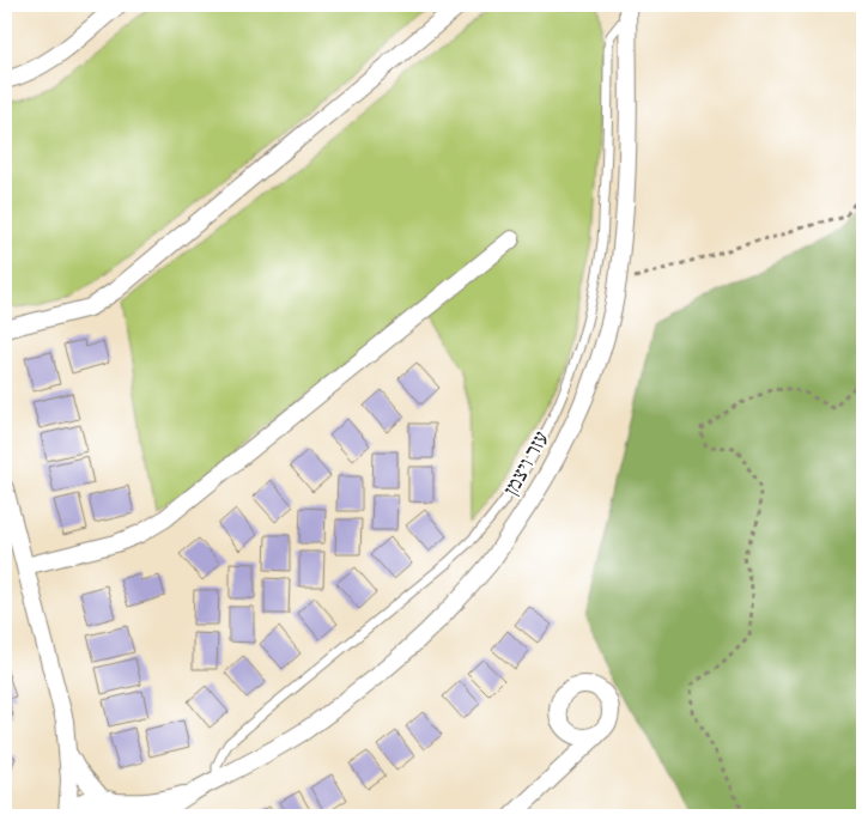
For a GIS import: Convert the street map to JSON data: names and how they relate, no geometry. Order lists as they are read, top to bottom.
{
  "streets": {
    "street": ["עזר ויצמן"]
  }
}
